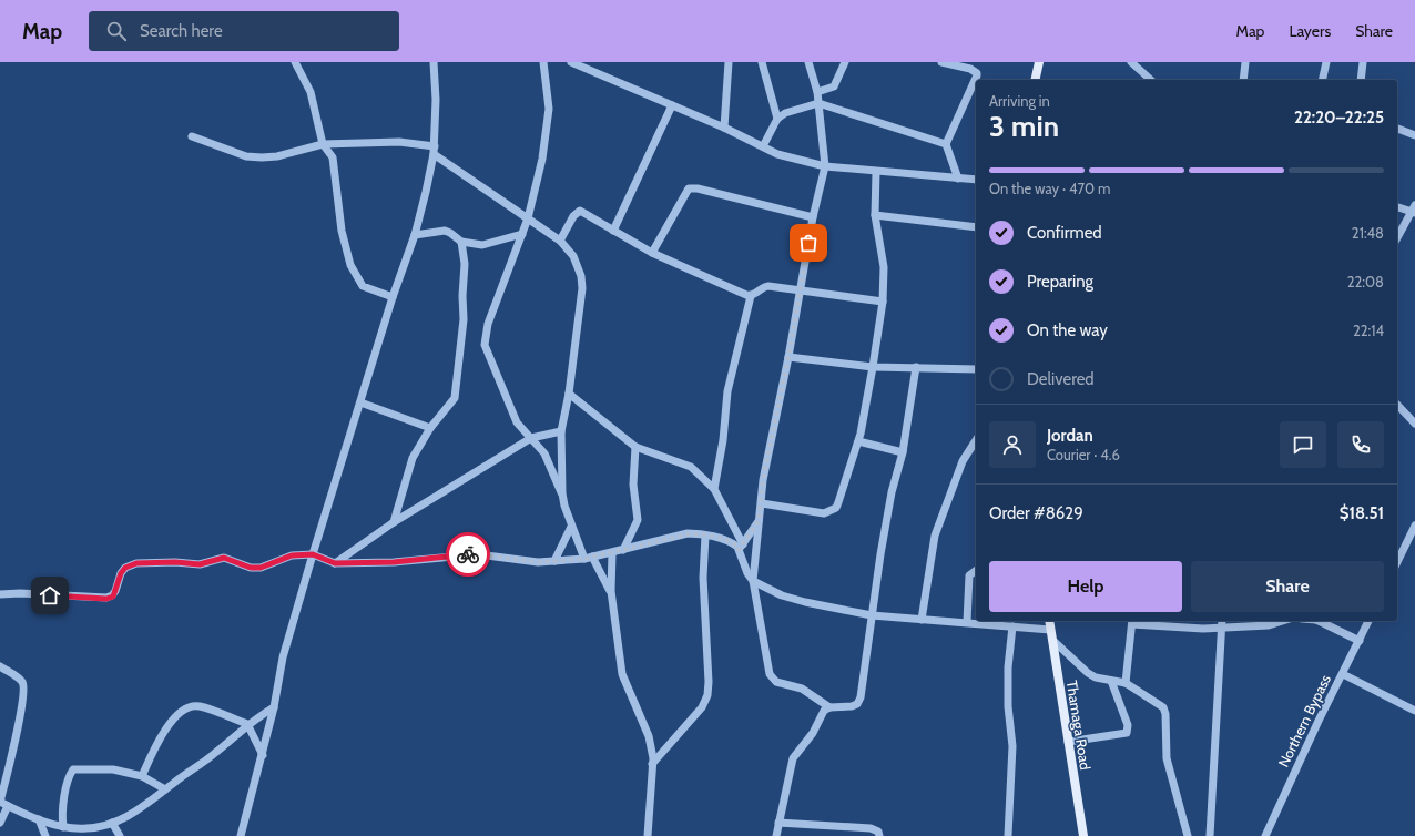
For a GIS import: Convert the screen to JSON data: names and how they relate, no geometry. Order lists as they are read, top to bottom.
{
  "streets": {
    "main road": ["Thamaga Road"],
    "street": ["Northern Bypass"]
  },
  "page": {
    "header": "Map",
    "search": "Search here",
    "nav": ["Map", "Layers", "Share"],
    "heading": ["3 min", "Arriving in", "22:20–22:25"],
    "panel": [
      "Jordan",
      "Courier · 4.6",
      "Order #8629",
      "$18.51"
    ],
    "bar": "On the way · 470 m",
    "list": [
      ["Confirmed", "21:48"],
      ["Preparing", "22:08"],
      ["On the way", "22:14"],
      "Delivered"
    ],
    "buttons": ["Help", "Share"]
  }
}
